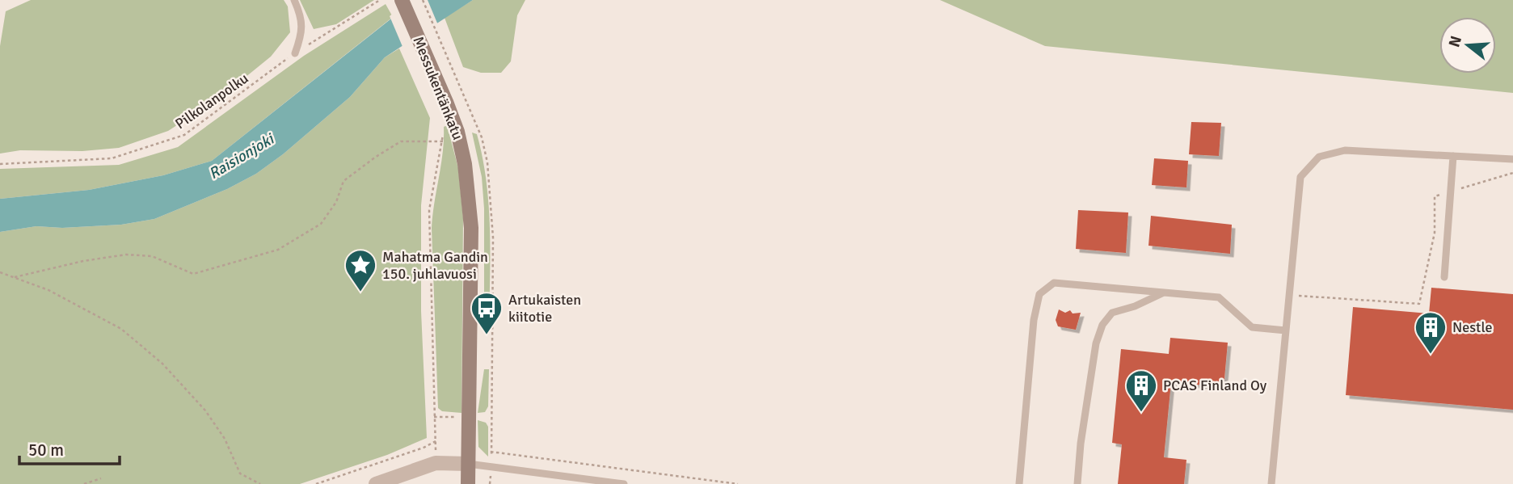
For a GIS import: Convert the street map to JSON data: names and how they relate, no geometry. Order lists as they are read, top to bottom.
{
  "streets": {
    "street": ["Messukentänkatu"],
    "path": ["Pilkolanpolku"]
  },
  "water": ["Raisionjoki"],
  "places": {
    "place": ["Mahatma Gandin 150. juhlavuosi"],
    "bus stop": ["Artukaisten kiitotie"],
    "building": ["Nestle", "PCAS Finland Oy"]
  },
  "scale_bar": "50 m",
  "north": "left"
}
